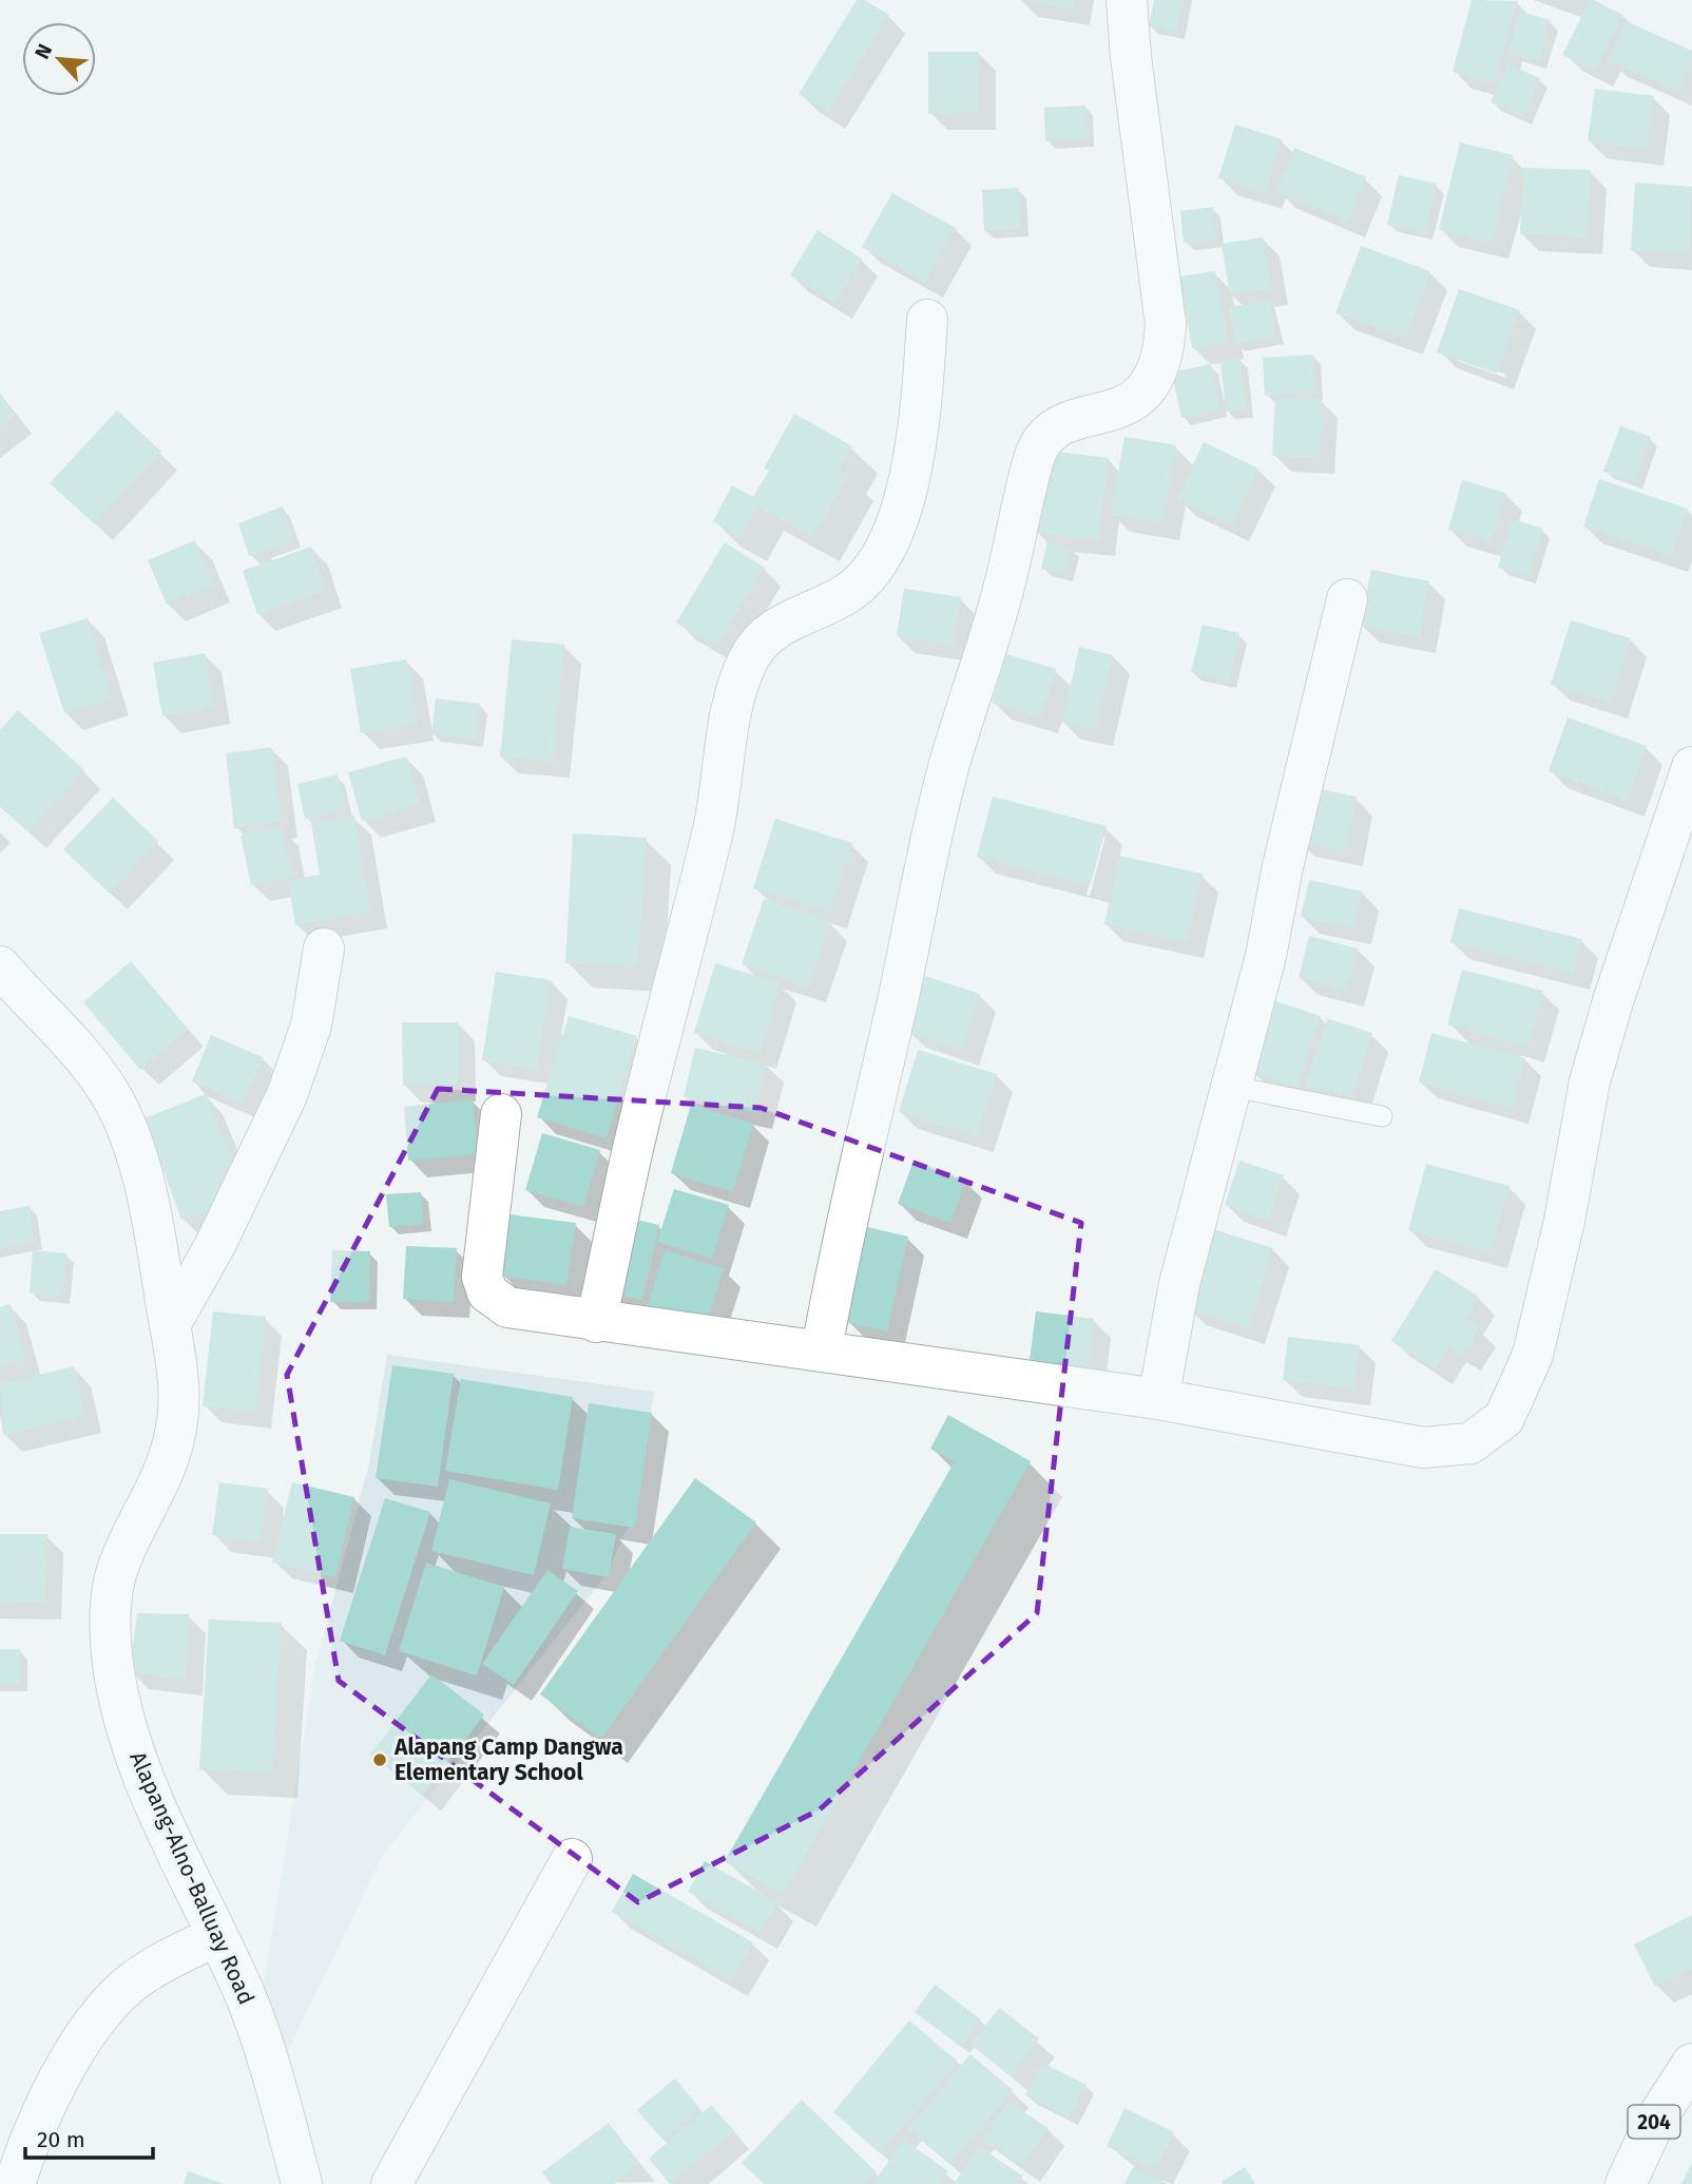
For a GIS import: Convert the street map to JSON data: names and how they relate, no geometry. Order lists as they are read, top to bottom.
{
  "streets": {
    "main road": ["Alapang-Alno-Balluay Road", "204"]
  },
  "places": ["Alapang Camp Dangwa Elementary School"],
  "scale_bar": "20 m",
  "north": "top left"
}
